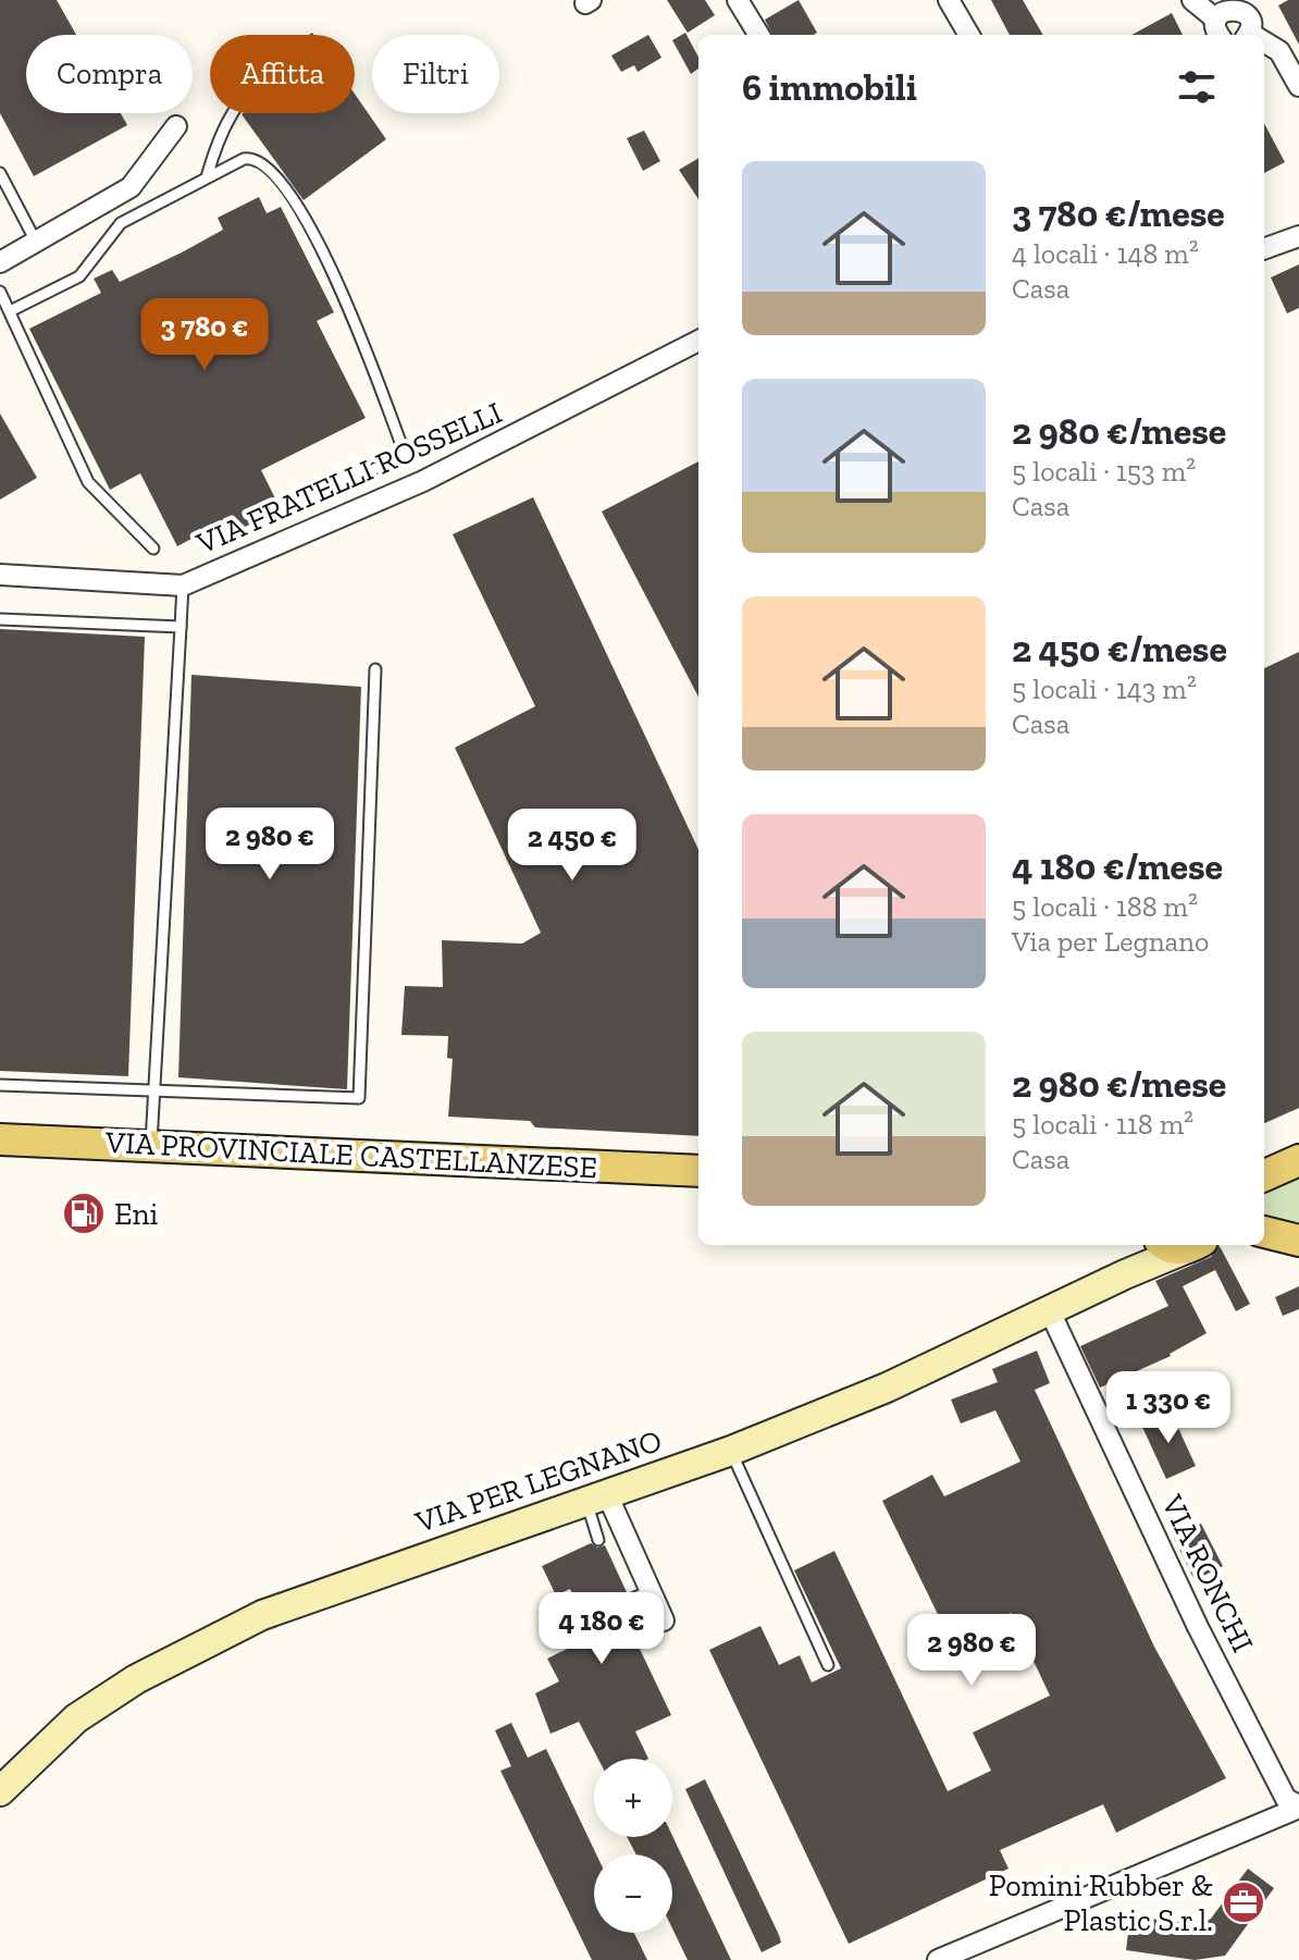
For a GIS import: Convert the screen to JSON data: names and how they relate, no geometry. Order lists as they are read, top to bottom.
{
  "streets": {
    "main road": ["VIA PROVINCIALE CASTELLANZESE"],
    "street": ["VIA FRATELLI ROSSELLI", "VIA PER LEGNANO", "VIA RONCHI"]
  },
  "crossings": [
    ["VIA PER LEGNANO", "VIA RONCHI"]
  ],
  "places": {
    "fuel station": ["Eni"],
    "office": ["Pomini Rubber & Plastic S.r.l."]
  },
  "page": {
    "chip": ["Compra", "Affitta", "Filtri"],
    "heading": "6 immobili",
    "list": [
      {
        "name": "3 780 €/mese",
        "note": "4 locali · 148 m² · Casa"
      },
      {
        "name": "2 980 €/mese",
        "note": "5 locali · 153 m² · Casa"
      },
      {
        "name": "2 450 €/mese",
        "note": "5 locali · 143 m² · Casa"
      },
      {
        "name": "4 180 €/mese",
        "note": "5 locali · 188 m² · Via per Legnano"
      },
      {
        "name": "2 980 €/mese",
        "note": "5 locali · 118 m² · Casa"
      }
    ],
    "price": [
      "3 780 €",
      "2 980 €",
      "2 450 €",
      "1 330 €",
      "4 180 €",
      "2 980 €"
    ],
    "map_buttons": ["+", "−"]
  }
}
